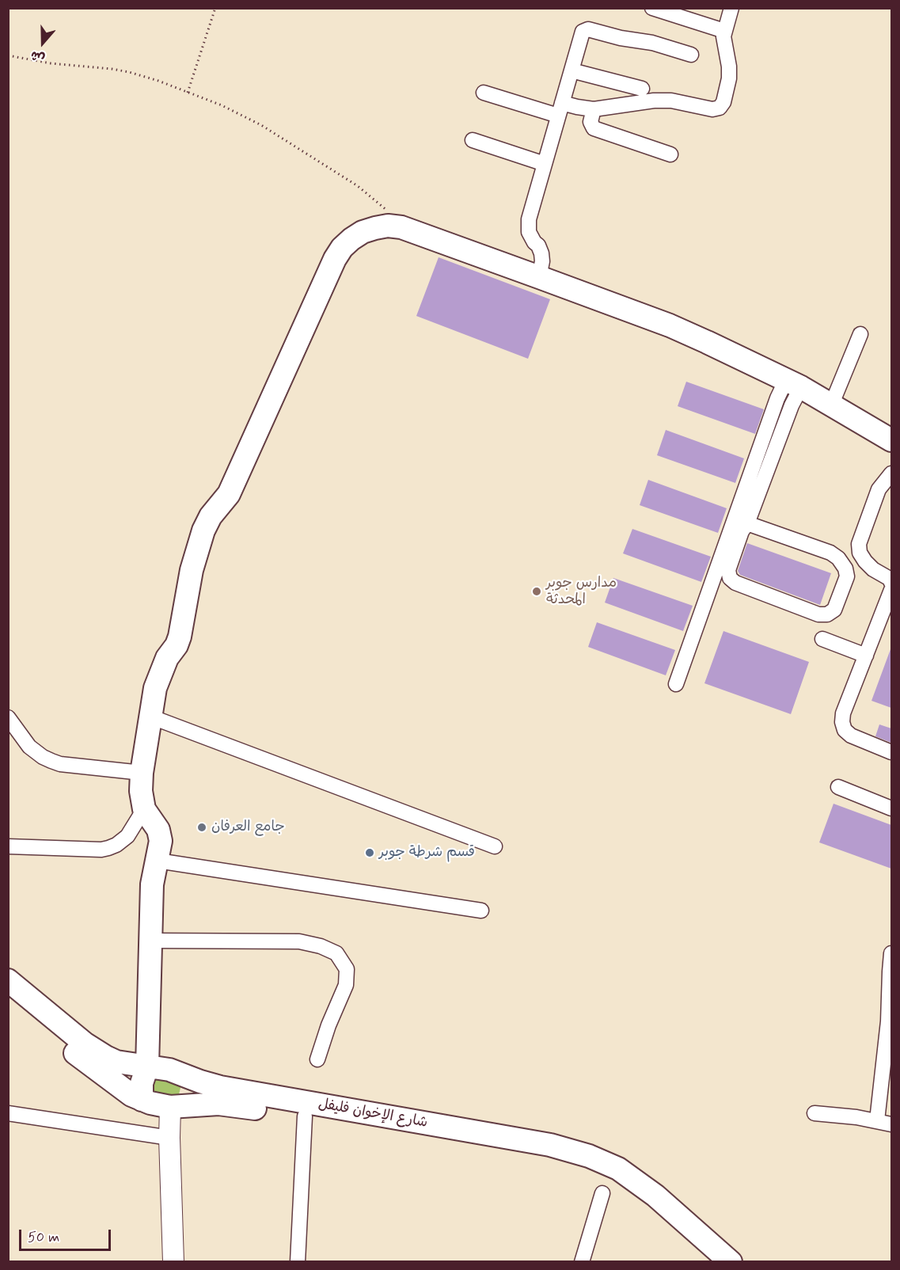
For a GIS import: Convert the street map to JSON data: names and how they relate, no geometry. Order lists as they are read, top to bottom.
{
  "streets": {
    "main road": ["شارع الإخوان فليفل"]
  },
  "places": ["مدارس جوبر المحدثة", "جامع العرفان", "قسم شرطة جوبر"],
  "scale_bar": "50 m",
  "north": "bottom"
}
